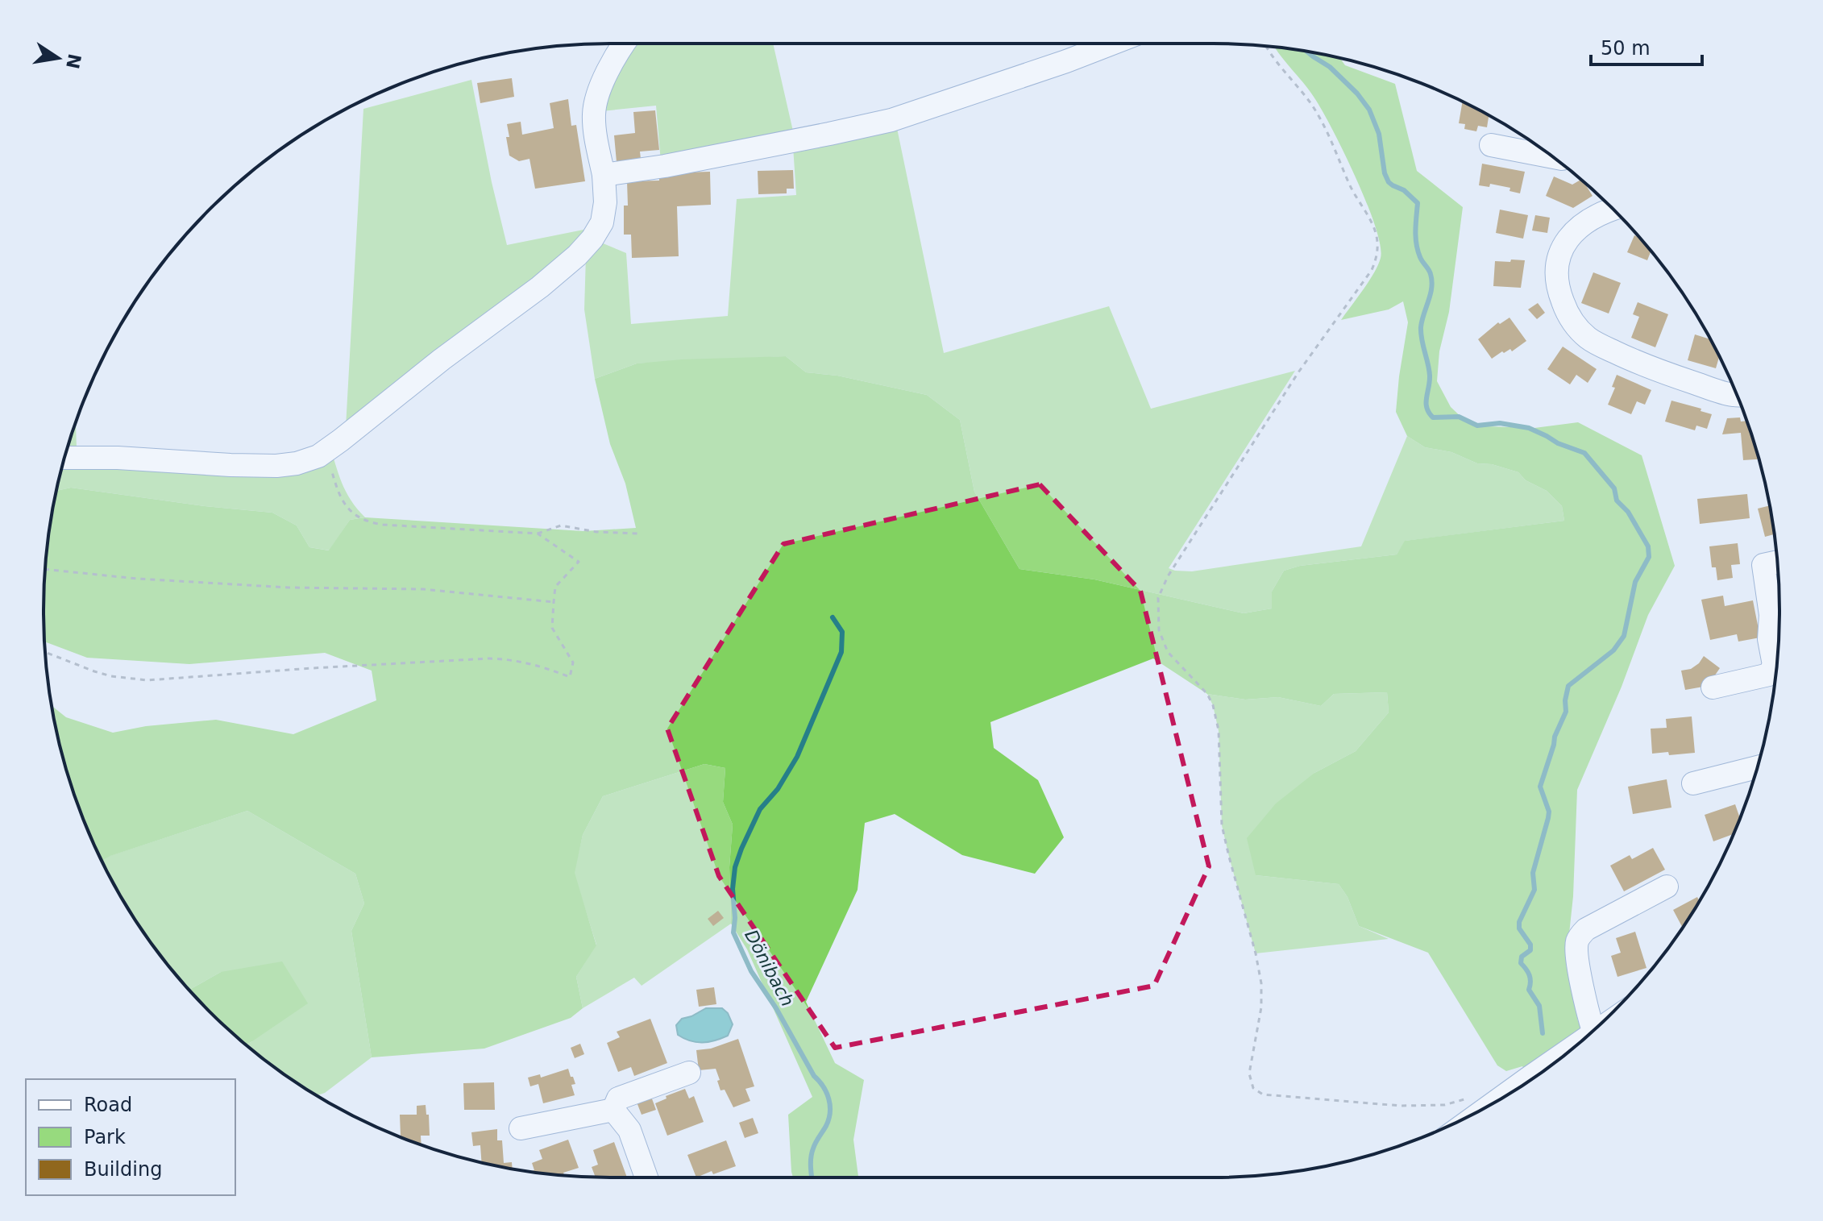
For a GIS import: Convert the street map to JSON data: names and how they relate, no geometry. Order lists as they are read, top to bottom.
{
  "water": ["Dönibach"],
  "legend": ["Road", "Park", "Building"],
  "scale_bar": "50 m",
  "north": "right"
}
